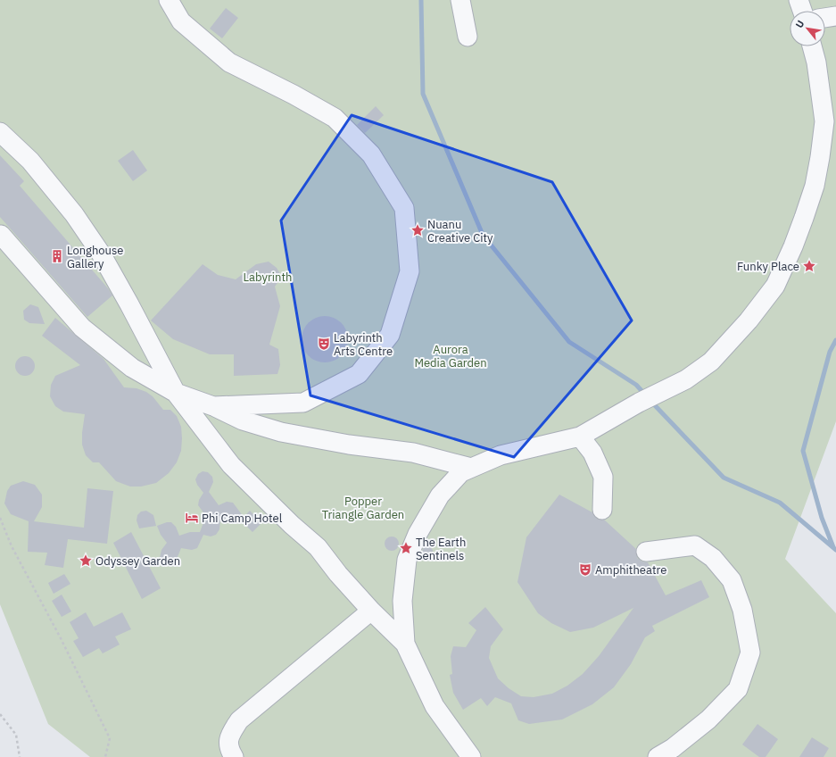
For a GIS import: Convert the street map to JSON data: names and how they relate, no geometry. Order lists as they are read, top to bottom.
{
  "parks": ["Labyrinth", "Aurora Media Garden", "Popper Triangle Garden"],
  "places": {
    "place": [
      "Nuanu Creative City",
      "Funky Place",
      "The Earth Sentinels",
      "Odyssey Garden"
    ],
    "building": ["Longhouse Gallery"],
    "theatre": ["Labyrinth Arts Centre", "Amphitheatre"],
    "hotel": ["Phi Camp Hotel"]
  },
  "north": "top left"
}
